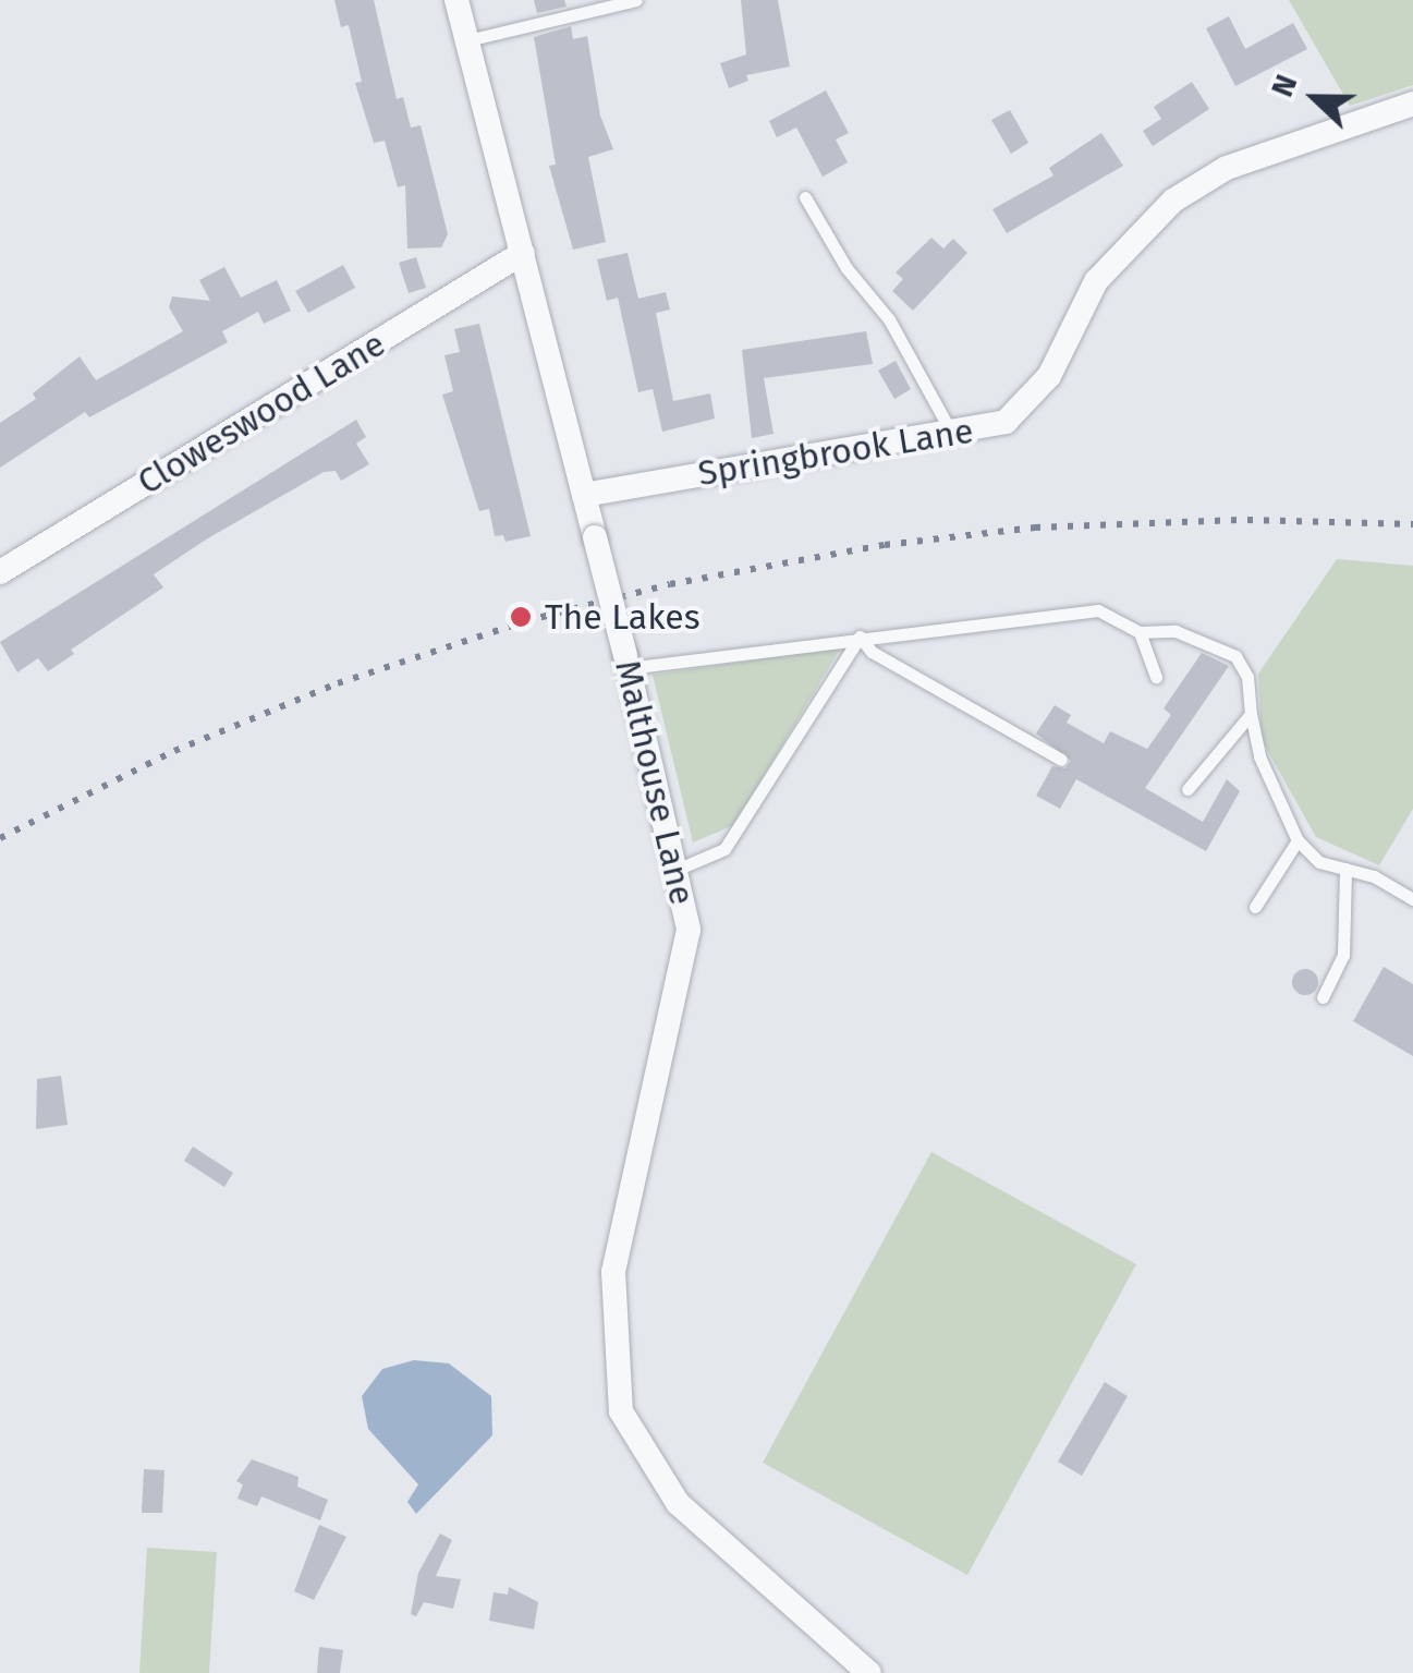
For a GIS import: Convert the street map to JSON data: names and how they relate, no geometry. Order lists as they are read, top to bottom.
{
  "streets": {
    "street": ["Cloweswood Lane", "Springbrook Lane", "Malthouse Lane"]
  },
  "crossings": [
    ["Cloweswood Lane", "Malthouse Lane"],
    ["Springbrook Lane", "Malthouse Lane"]
  ],
  "places": ["The Lakes"],
  "north": "left"
}
